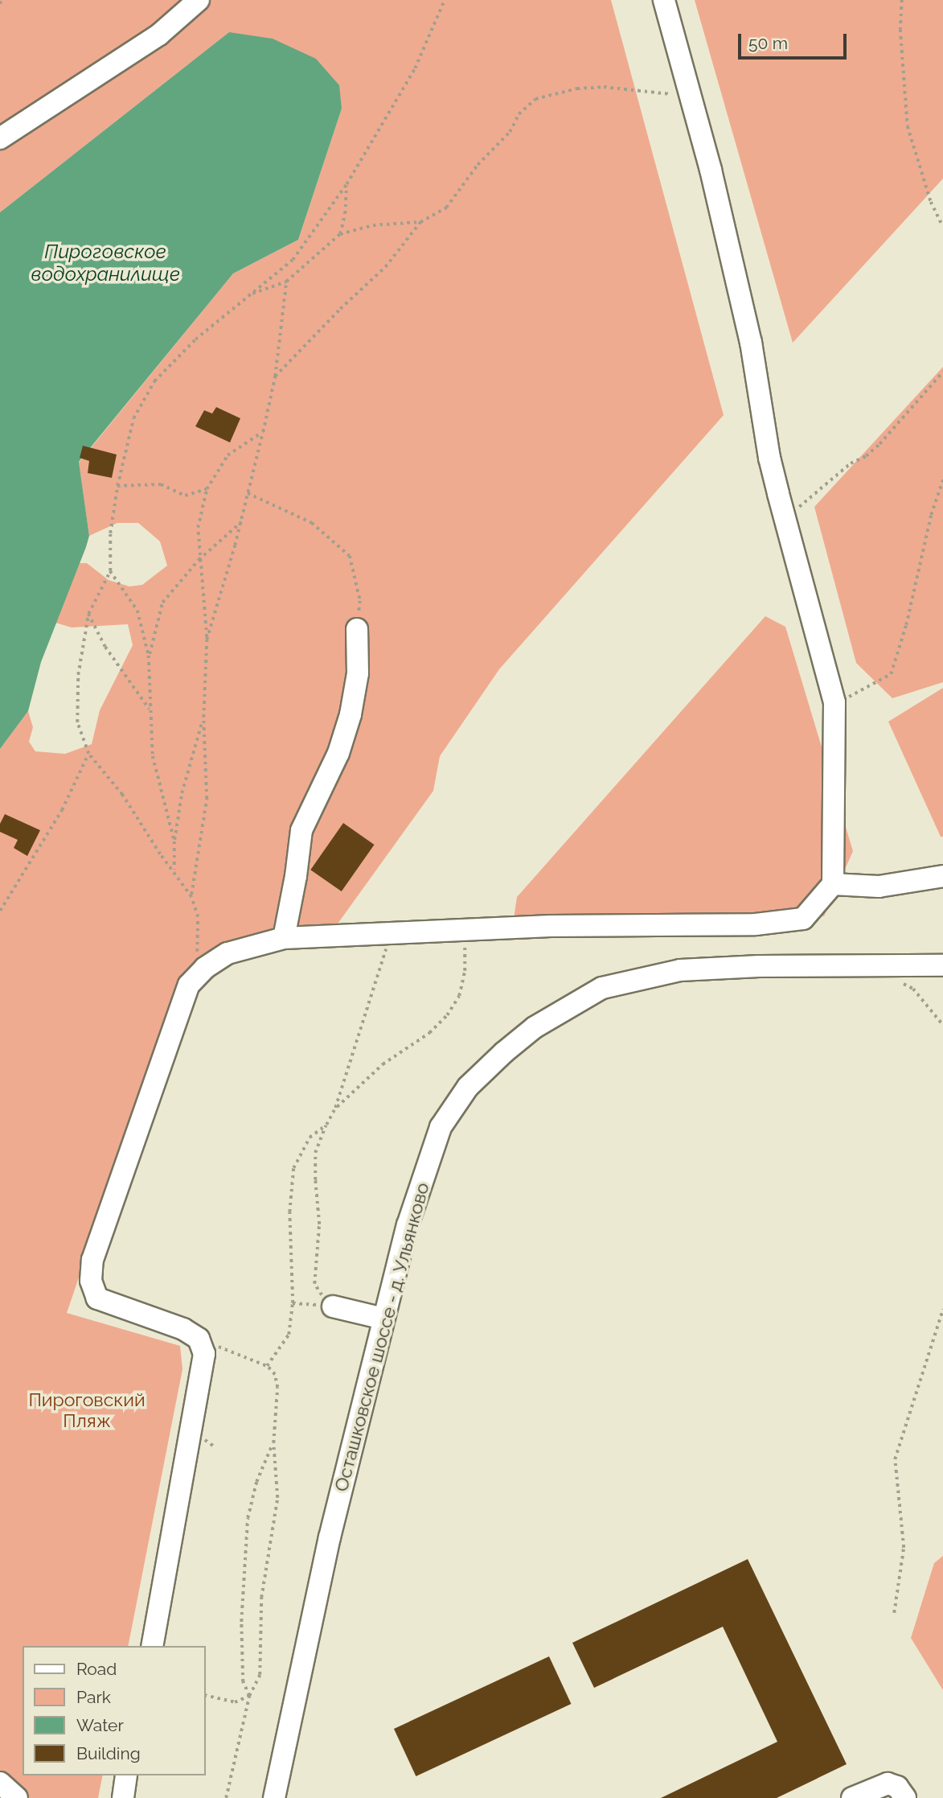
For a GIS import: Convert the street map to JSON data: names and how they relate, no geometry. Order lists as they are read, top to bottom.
{
  "streets": {
    "street": ["Осташковское шоссе - д. Ульянково"]
  },
  "water": ["Пироговское водохранилище"],
  "parks": ["Пироговский Пляж"],
  "legend": [
    "Road",
    "Park",
    "Water",
    "Building"
  ],
  "scale_bar": "50 m"
}
